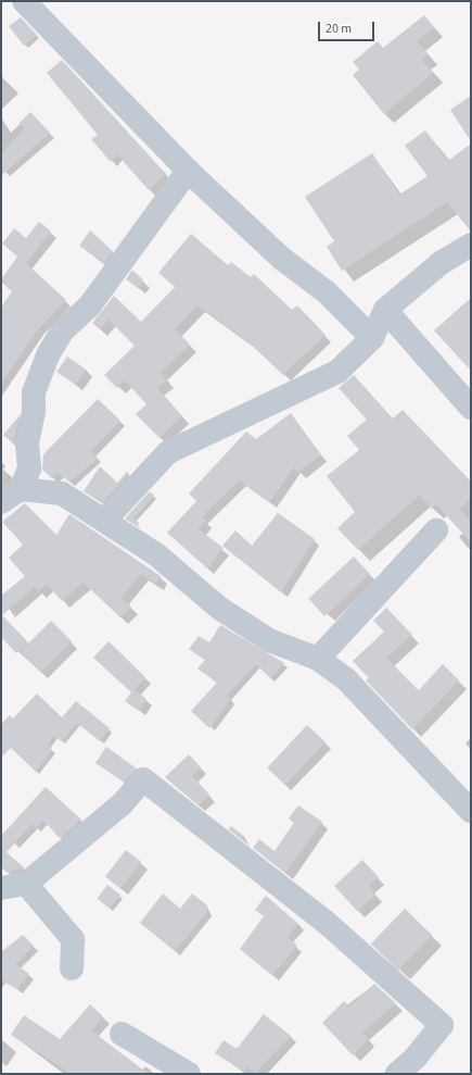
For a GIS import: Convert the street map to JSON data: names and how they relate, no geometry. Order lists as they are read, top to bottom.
{
  "scale_bar": "20 m"
}
